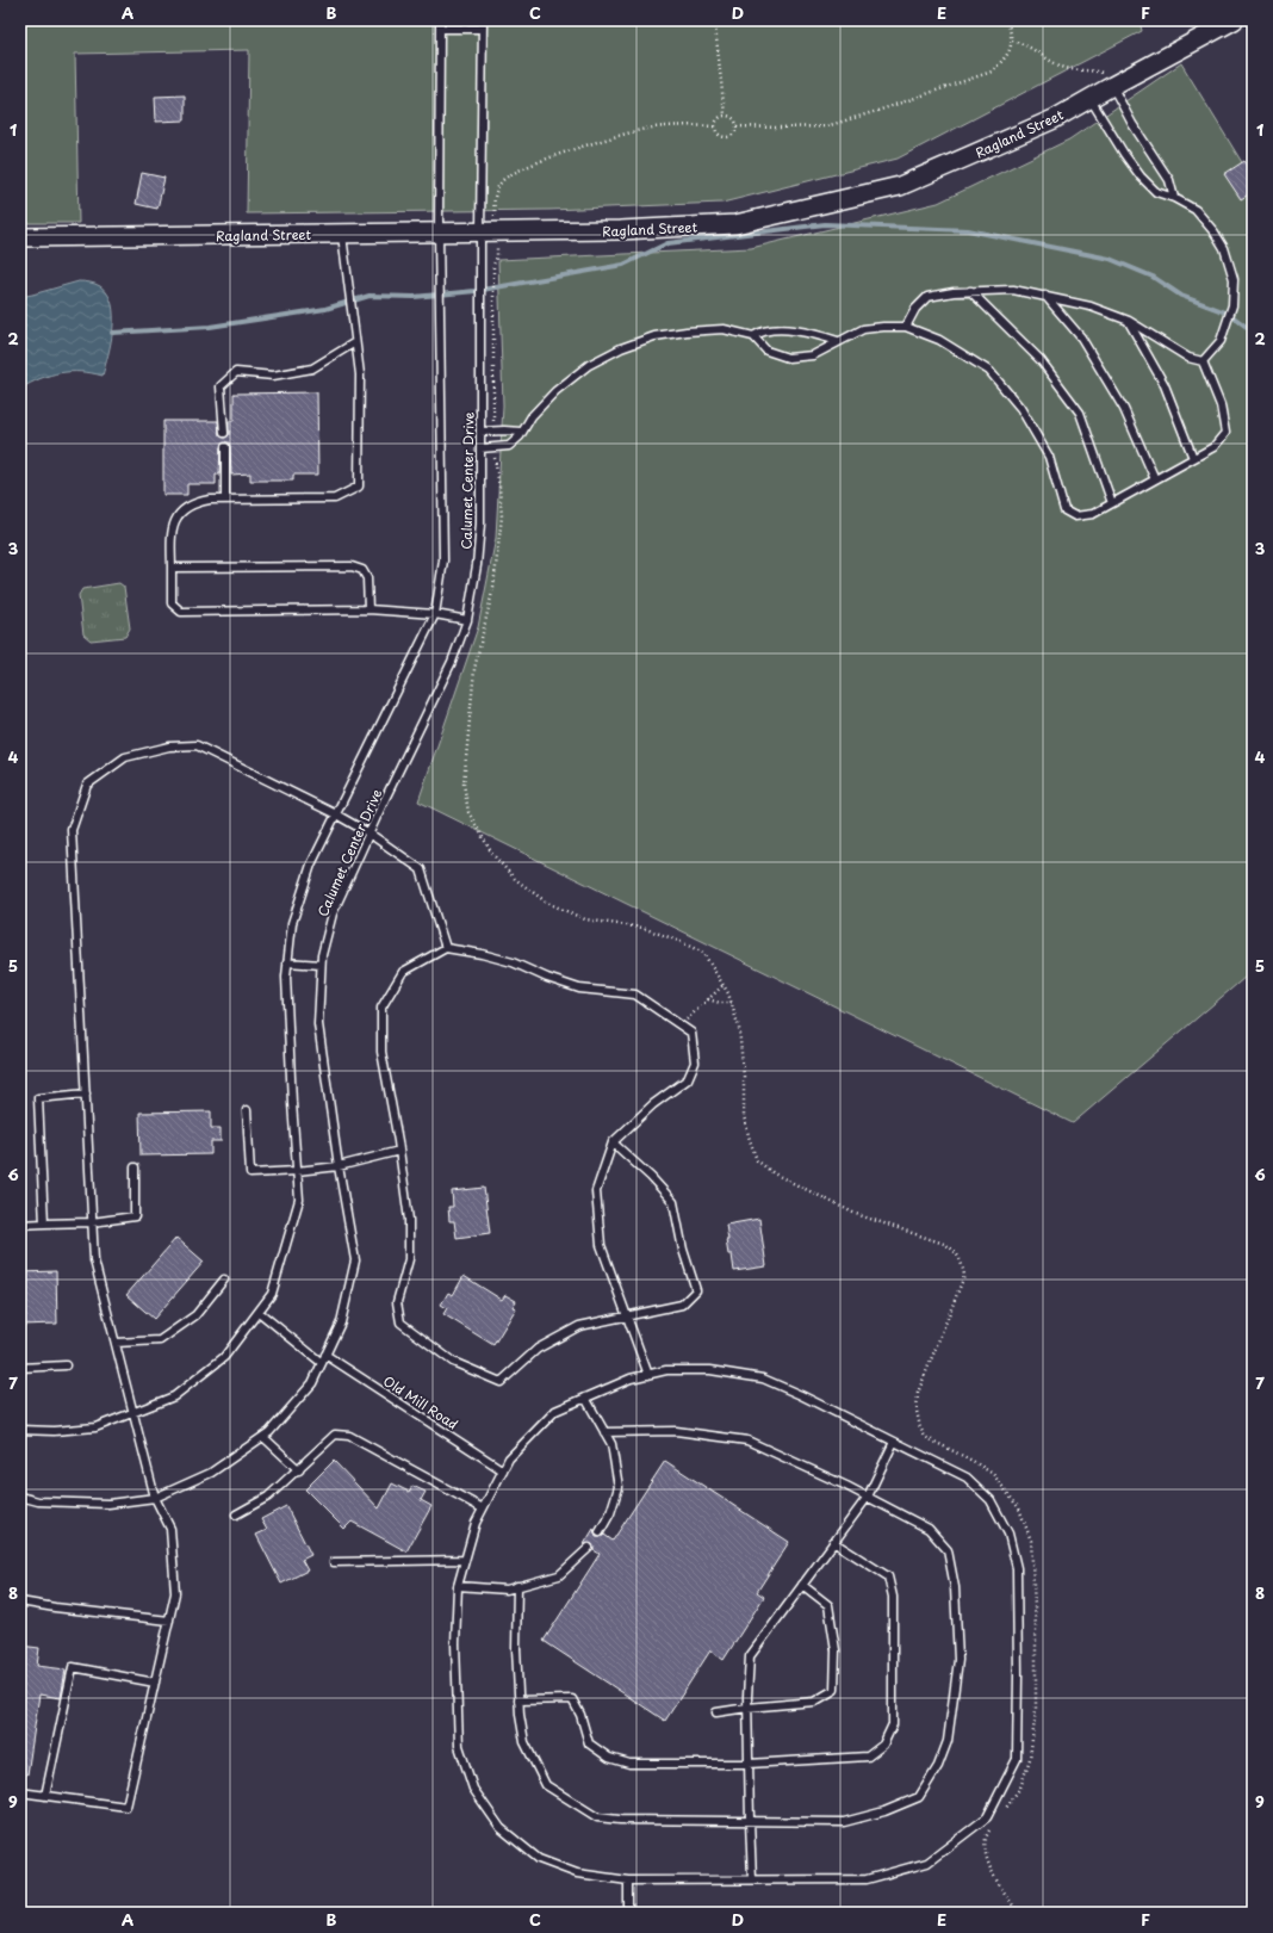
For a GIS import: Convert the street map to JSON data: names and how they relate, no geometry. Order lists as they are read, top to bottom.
{
  "streets": {
    "street": ["Ragland Street"],
    "lane": ["Calumet Center Drive", "Old Mill Road"]
  },
  "crossings": [
    ["Ragland Street", "Calumet Center Drive"],
    ["Calumet Center Drive", "Old Mill Road"]
  ],
  "grid": {
    "columns": [
      "A",
      "B",
      "C",
      "D",
      "E",
      "F"
    ],
    "rows": [
      "1",
      "2",
      "3",
      "4",
      "5",
      "6",
      "7",
      "8",
      "9"
    ]
  }
}
